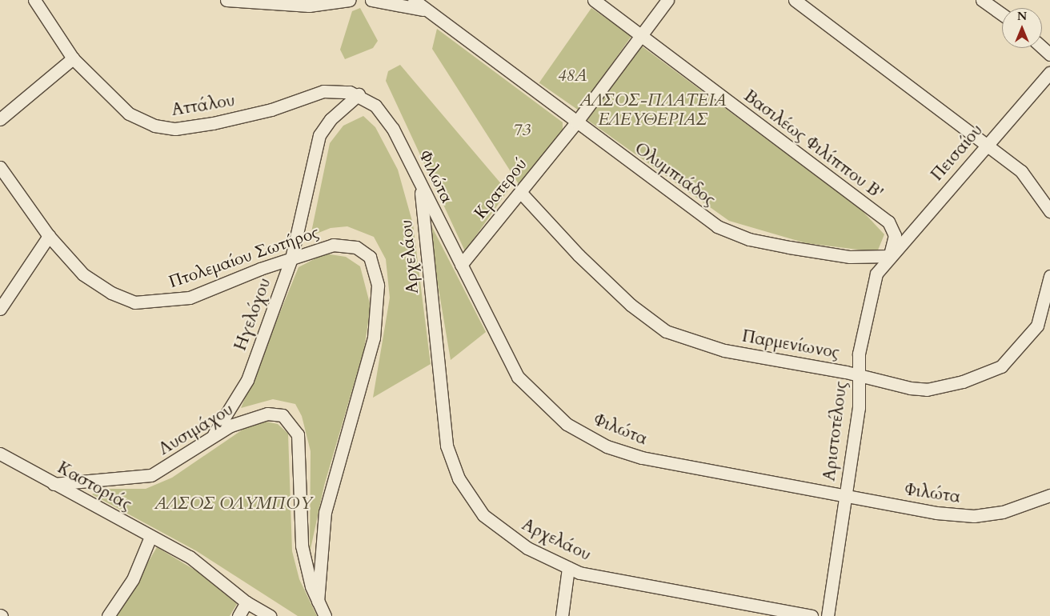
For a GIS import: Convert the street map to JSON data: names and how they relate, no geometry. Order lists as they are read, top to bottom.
{
  "streets": {
    "street": [
      "Αττάλου",
      "Βασιλέως Φιλίππου Β'",
      "Πεισαίου",
      "Ολυμπιάδος",
      "Φιλώτα",
      "Κρατερού",
      "Αρχελάου",
      "Πτολεμαίου Σωτήρος",
      "Ηγελόχου",
      "Παρμενίωνος",
      "Λυσιμάχου",
      "Αριστοτέλους",
      "Καστοριάς"
    ]
  },
  "crossings": [
    ["Αττάλου", "Φιλώτα"],
    ["Αττάλου", "Ηγελόχου"],
    ["Βασιλέως Φιλίππου Β'", "Πεισαίου"],
    ["Βασιλέως Φιλίππου Β'", "Ολυμπιάδος"],
    ["Βασιλέως Φιλίππου Β'", "Κρατερού"],
    ["Βασιλέως Φιλίππου Β'", "Αριστοτέλους"],
    ["Πεισαίου", "Ολυμπιάδος"],
    ["Πεισαίου", "Αριστοτέλους"],
    ["Ολυμπιάδος", "Κρατερού"],
    ["Ολυμπιάδος", "Αριστοτέλους"],
    ["Φιλώτα", "Κρατερού"],
    ["Φιλώτα", "Αρχελάου"],
    ["Φιλώτα", "Ηγελόχου"],
    ["Φιλώτα", "Αριστοτέλους"],
    ["Κρατερού", "Παρμενίωνος"],
    ["Πτολεμαίου Σωτήρος", "Ηγελόχου"],
    ["Πτολεμαίου Σωτήρος", "Λυσιμάχου"],
    ["Ηγελόχου", "Λυσιμάχου"],
    ["Παρμενίωνος", "Αριστοτέλους"],
    ["Λυσιμάχου", "Καστοριάς"]
  ],
  "parks": [
    "48Α",
    "ΑΛΣΟΣ-ΠΛΑΤΕΙΑ ΕΛΕΥΘΕΡΙΑΣ",
    "73",
    "ΑΛΣΟΣ ΟΛΥΜΠΟΥ"
  ],
  "north": "top"
}
